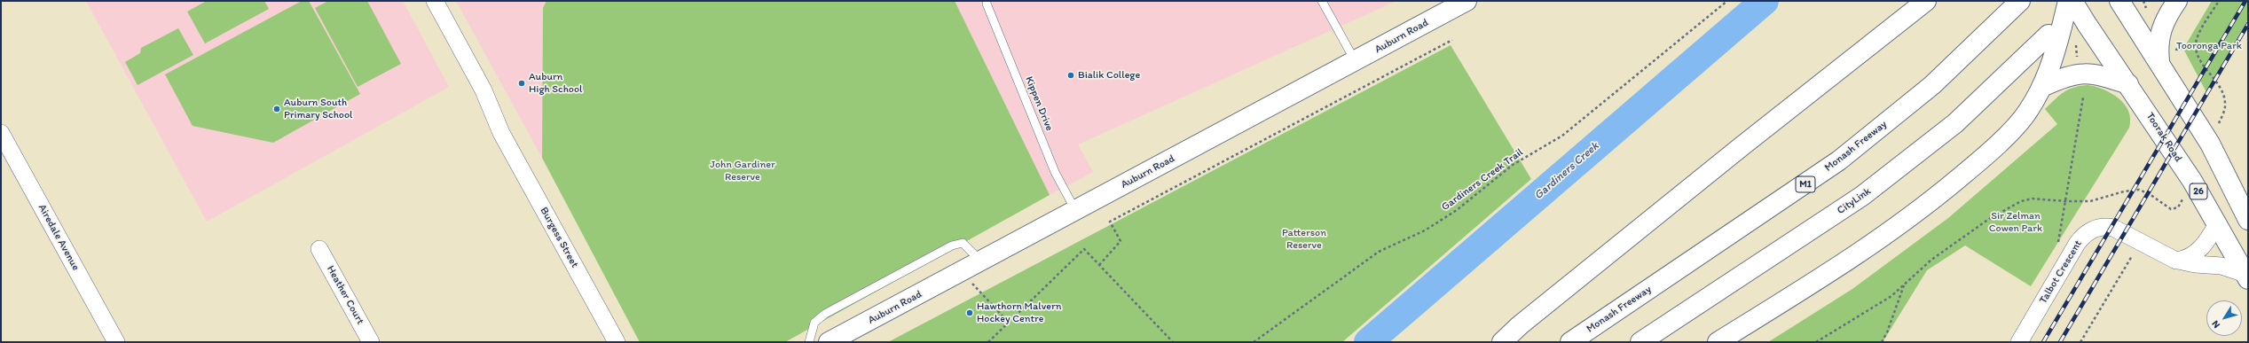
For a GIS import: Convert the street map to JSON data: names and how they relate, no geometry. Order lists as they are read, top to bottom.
{
  "streets": {
    "main road": [
      "Auburn Road",
      "Toorak Road",
      "Monash Freeway",
      "M1",
      "26",
      "CityLink"
    ],
    "street": [
      "Airedale Avenue",
      "Burgess Street",
      "Talbot Crescent",
      "Heather Court"
    ],
    "lane": ["Kippen Drive"],
    "path": ["Gardiners Creek Trail"]
  },
  "crossings": [
    ["Auburn Road", "Kippen Drive"],
    ["Toorak Road", "Talbot Crescent"]
  ],
  "water": ["Gardiners Creek"],
  "parks": [
    "Tooronga Park",
    "John Gardiner Reserve",
    "Sir Zelman Cowen Park",
    "Patterson Reserve"
  ],
  "places": [
    "Bialik College",
    "Auburn High School",
    "Auburn South Primary School",
    "Hawthorn Malvern Hockey Centre"
  ],
  "north": "bottom left"
}
